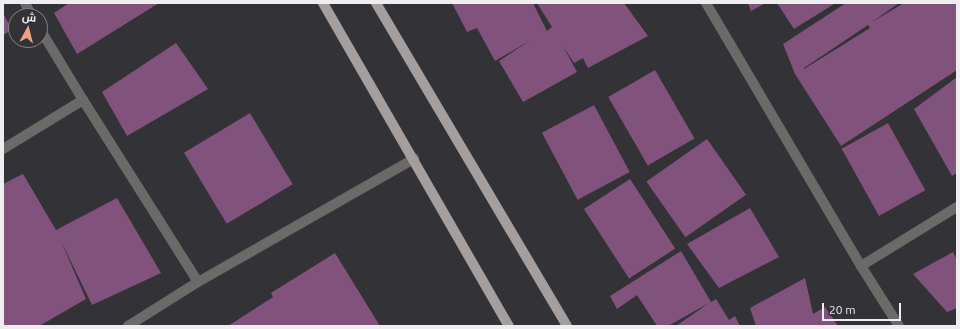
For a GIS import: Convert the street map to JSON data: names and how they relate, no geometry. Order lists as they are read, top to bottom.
{
  "scale_bar": "20 m",
  "north": "top"
}
